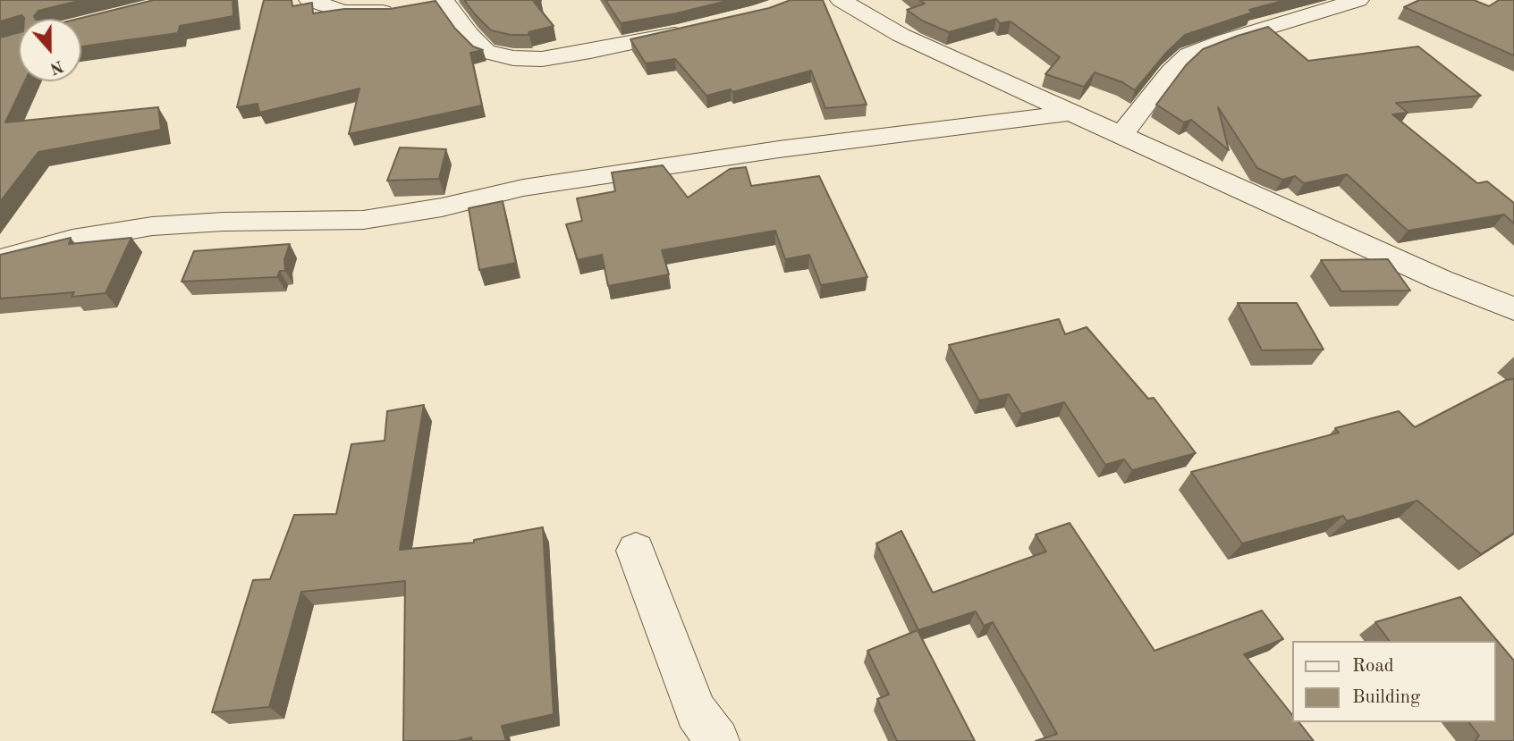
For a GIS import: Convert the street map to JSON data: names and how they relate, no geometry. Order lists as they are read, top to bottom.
{
  "legend": ["Road", "Building"],
  "north": "bottom"
}
